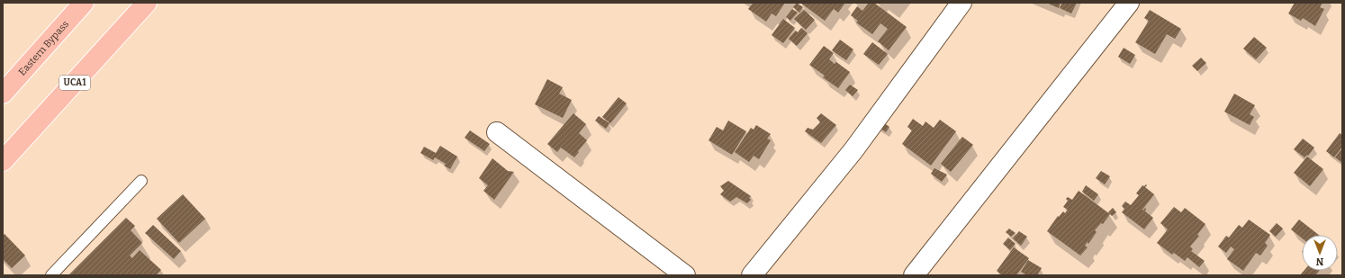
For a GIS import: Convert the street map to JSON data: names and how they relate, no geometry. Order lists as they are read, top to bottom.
{
  "streets": {
    "main road": ["Eastern Bypass", "UCA1"]
  },
  "north": "bottom"
}
